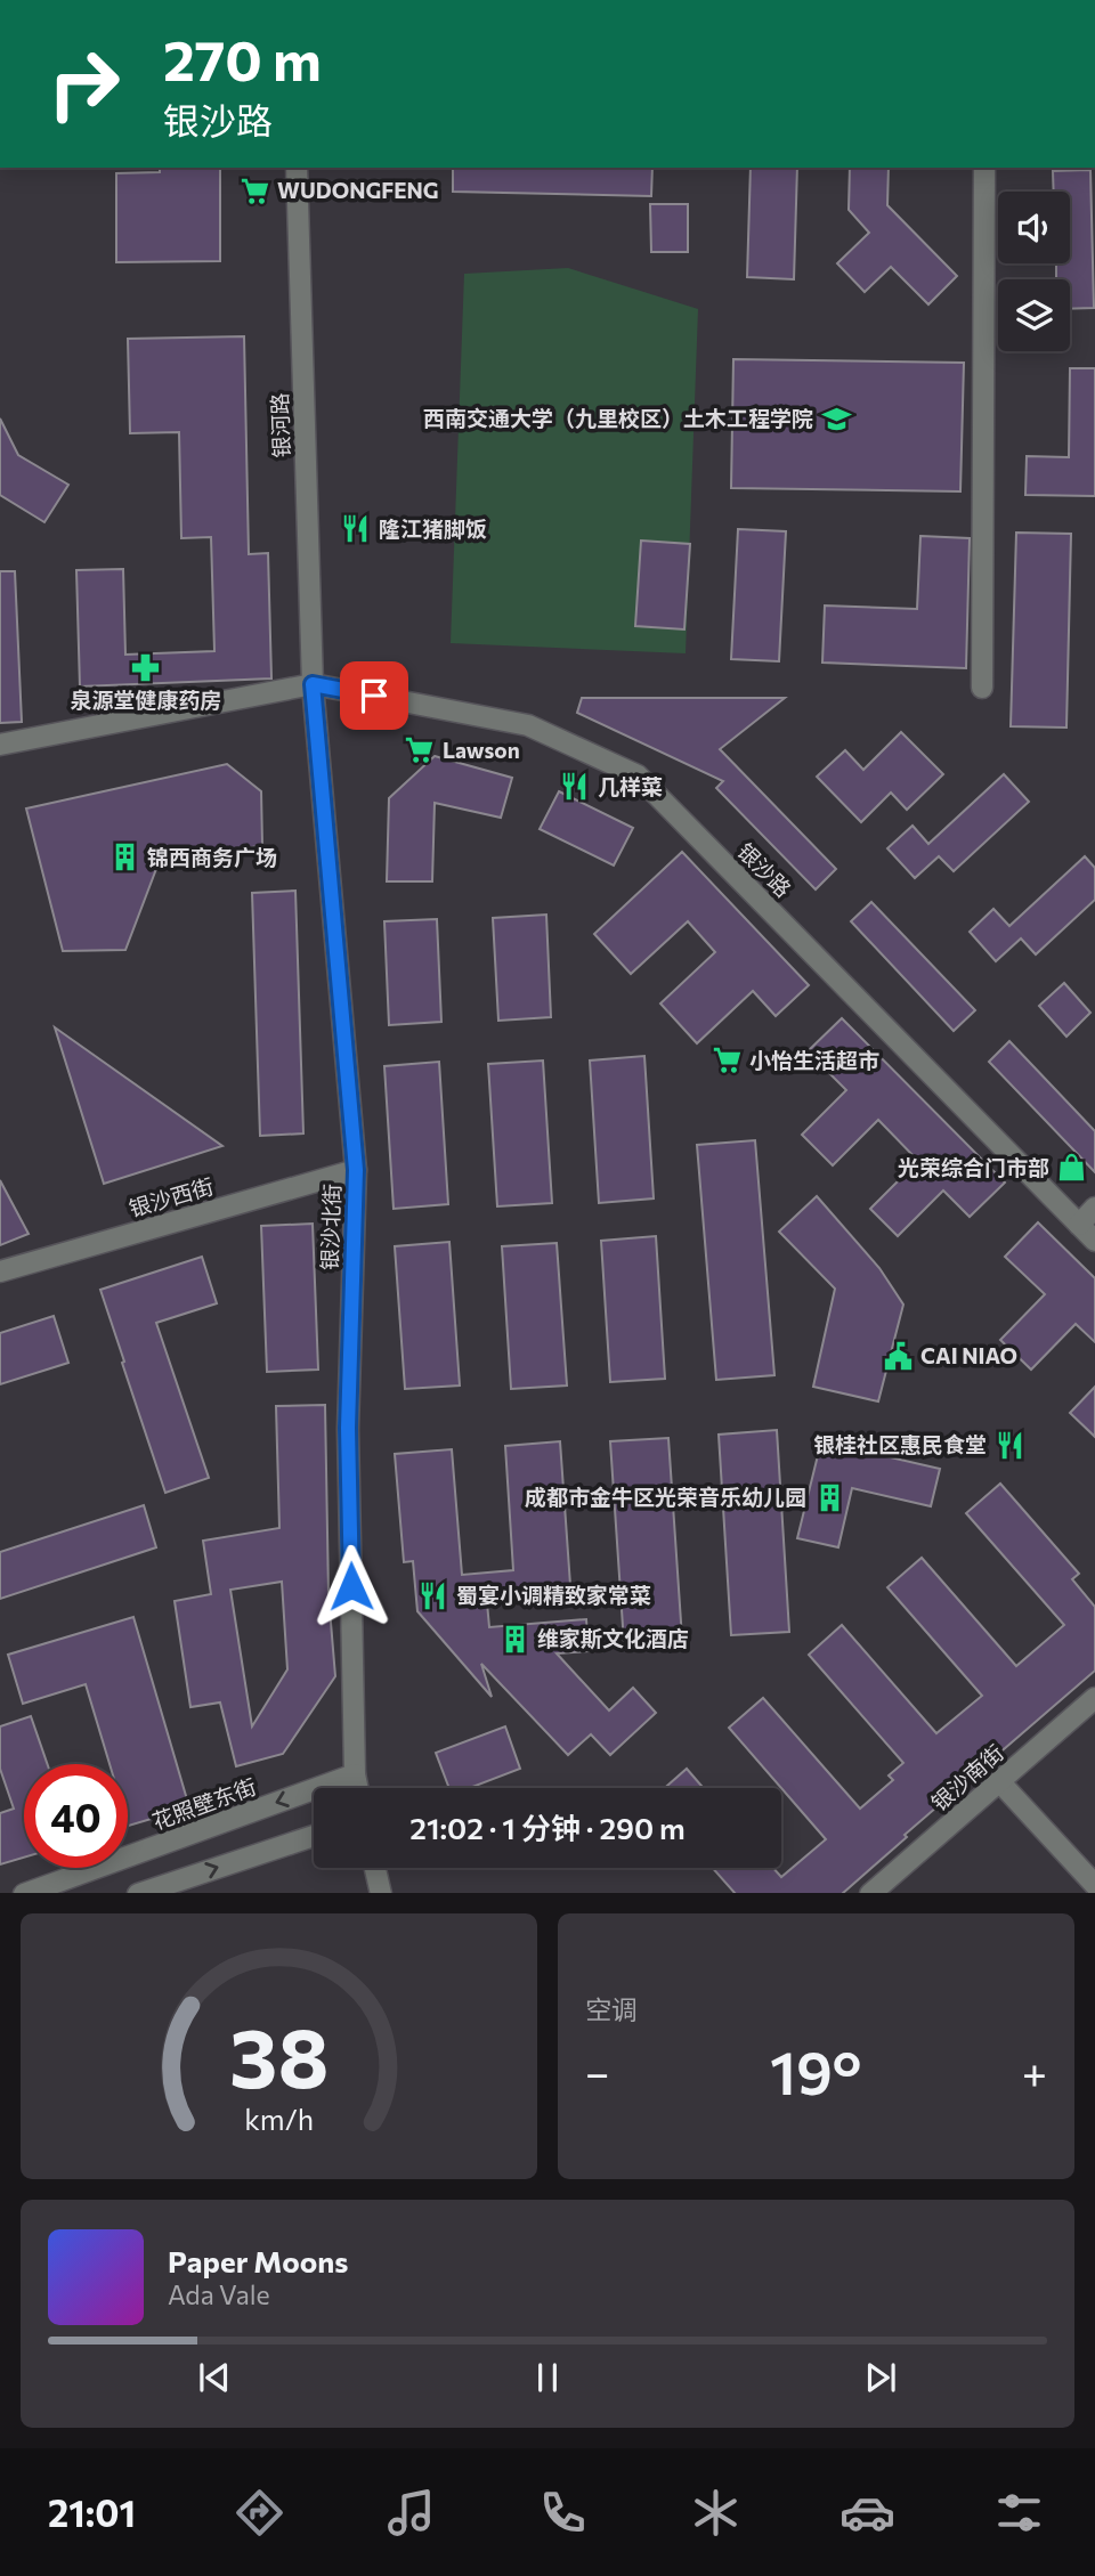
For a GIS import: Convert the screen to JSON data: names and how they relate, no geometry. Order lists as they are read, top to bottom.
{
  "streets": {
    "street": [
      "银河路",
      "银沙路",
      "银沙西街",
      "银沙北街",
      "银沙南街",
      "花照壁东街"
    ]
  },
  "crossings": [
    ["银河路", "银沙路"],
    ["银河路", "银沙北街"],
    ["银沙路", "银沙北街"],
    ["银沙西街", "银沙北街"],
    ["银沙北街", "花照壁东街"]
  ],
  "places": {
    "supermarket": ["WUDONGFENG", "Lawson", "小怡生活超市"],
    "school or university": ["西南交通大学（九里校区）土木工程学院"],
    "restaurant": [
      "隆江猪脚饭",
      "几样菜",
      "银桂社区惠民食堂",
      "蜀宴小调精致家常菜"
    ],
    "pharmacy": ["泉源堂健康药房"],
    "building": ["锦西商务广场", "成都市金牛区光荣音乐幼儿园", "维家斯文化酒店"],
    "shop": ["光荣综合门市部"],
    "public building": ["CAI NIAO"]
  },
  "page": {
    "turn": ["270 m", "银沙路"],
    "limit": "40",
    "trip": "21:02 · 1 分钟 · 290 m",
    "tile": "空调",
    "heat": ["−", "19°", "+"],
    "song": ["Paper Moons", "Ada Vale"],
    "tabs": "21:01",
    "gauge": ["38", "km/h"]
  }
}
